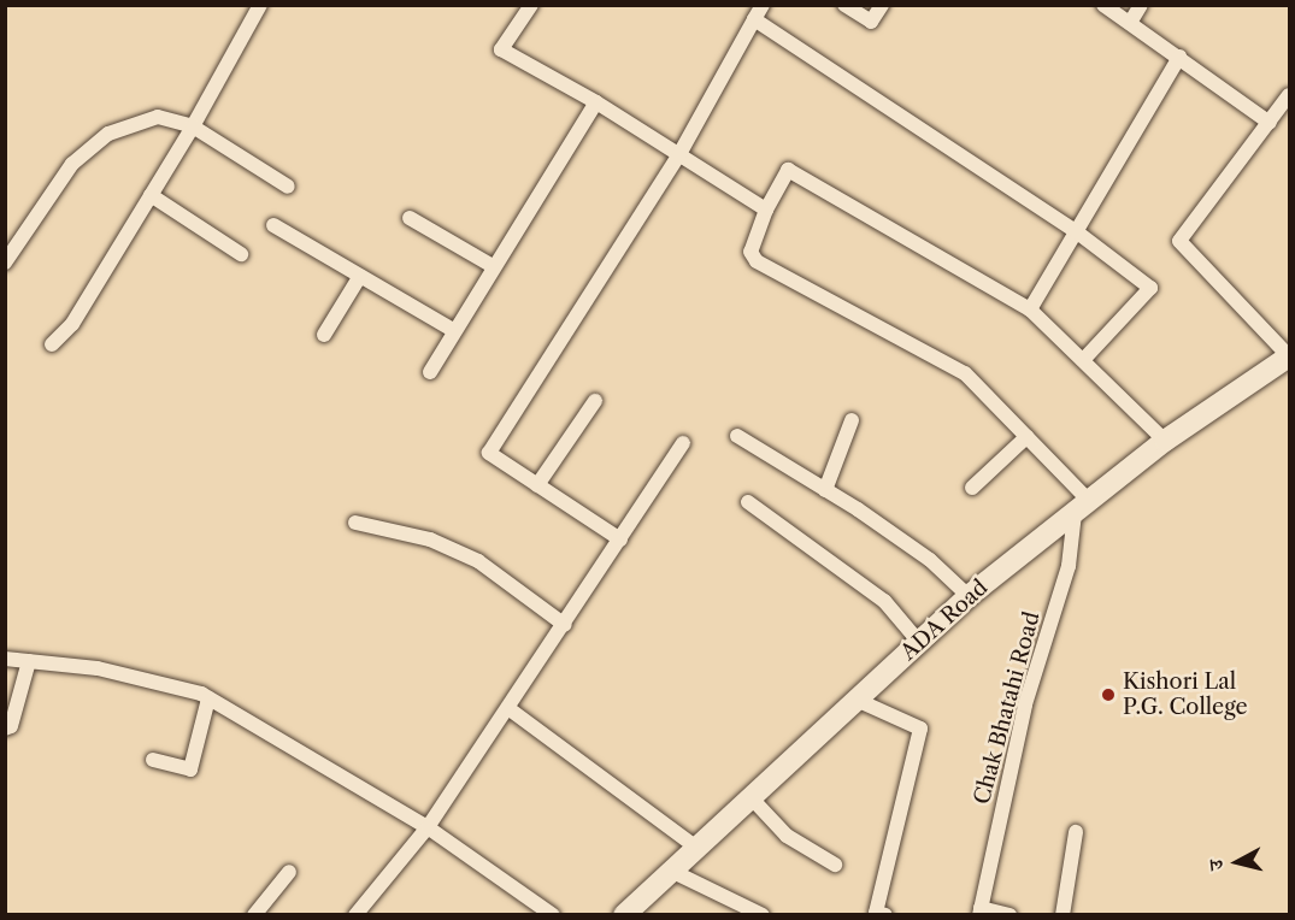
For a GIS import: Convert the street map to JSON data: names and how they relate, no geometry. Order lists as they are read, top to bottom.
{
  "streets": {
    "street": ["ADA Road", "Chak Bhatahi Road"]
  },
  "crossings": [
    ["ADA Road", "Chak Bhatahi Road"]
  ],
  "places": ["Kishori Lal P.G. College"],
  "north": "left"
}
